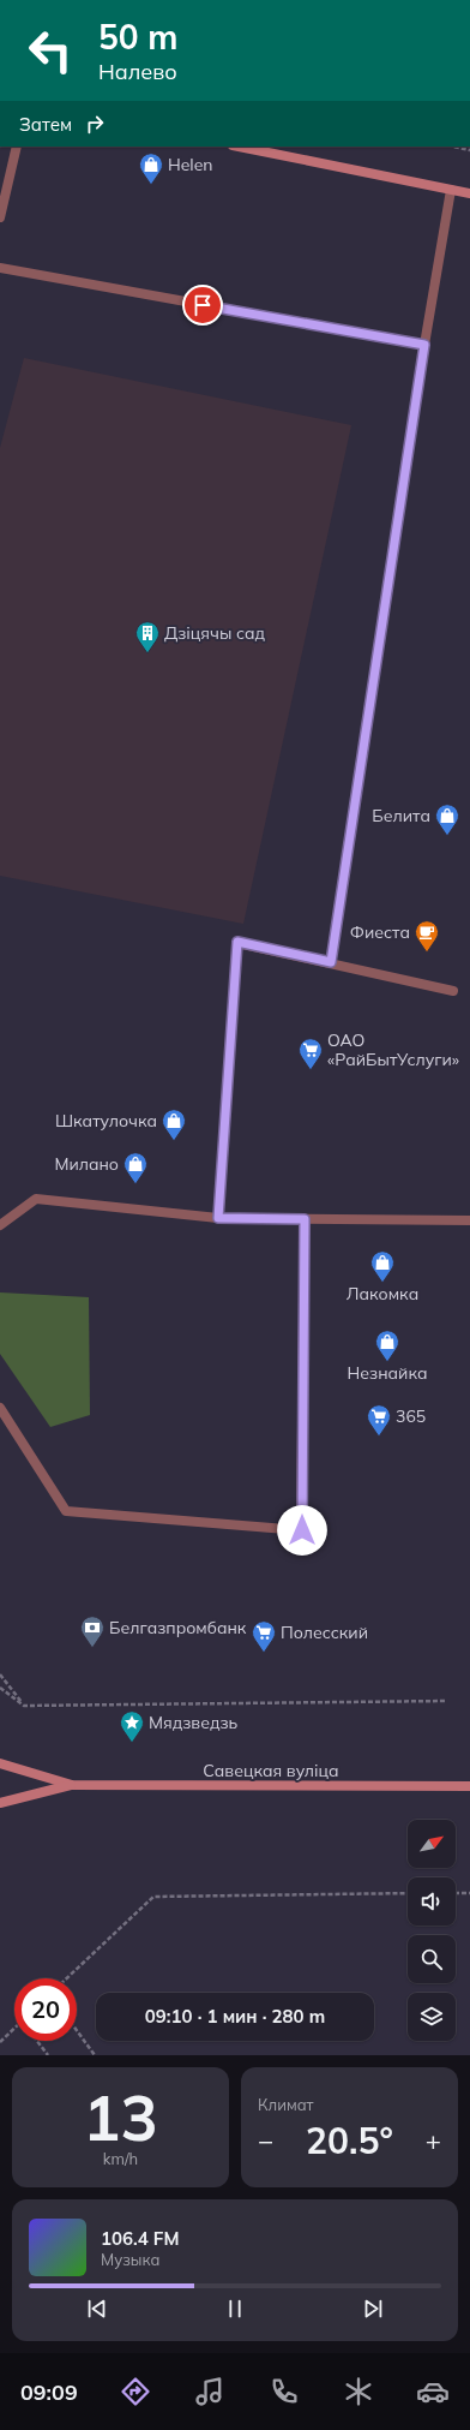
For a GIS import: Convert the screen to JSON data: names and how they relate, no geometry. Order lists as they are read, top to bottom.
{
  "streets": {
    "main road": ["Савецкая вуліца"]
  },
  "places": {
    "shop": [
      "Helen",
      "Белита",
      "Шкатулочка",
      "Милано",
      "Лакомка",
      "Незнайка"
    ],
    "building": ["Дзіцячы сад"],
    "cafe": ["Фиеста"],
    "supermarket": ["ОАО «РайБытУслуги»", "365", "Полесский"],
    "bank": ["Белгазпромбанк"],
    "place": ["Мядзведзь"]
  },
  "north": "top right",
  "page": {
    "turn": ["50 m", "Налево"],
    "then": "Затем",
    "limit": "20",
    "trip": "09:10 · 1 мин · 280 m",
    "tile": [
      ["13", "km/h"],
      "Климат"
    ],
    "heat": ["−", "20.5°", "+"],
    "song": ["106.4 FM", "Музыка"],
    "tabs": "09:09"
  }
}
